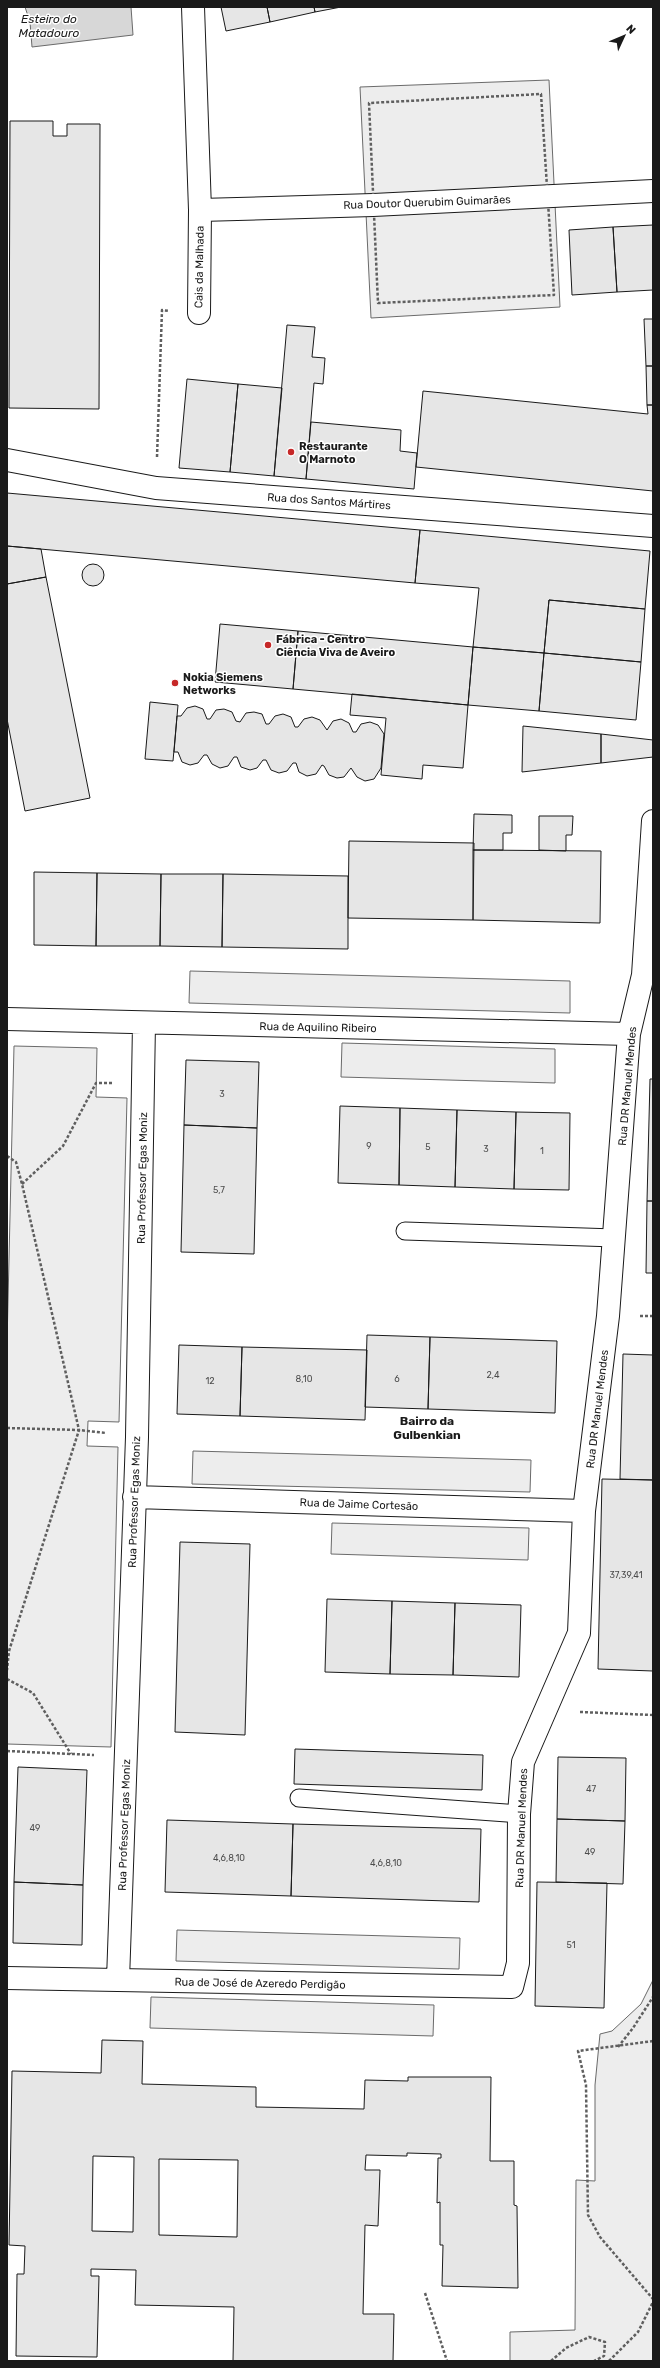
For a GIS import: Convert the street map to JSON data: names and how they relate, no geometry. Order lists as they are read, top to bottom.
{
  "streets": {
    "street": [
      "Rua Doutor Querubim Guimarães",
      "Cais da Malhada",
      "Rua dos Santos Mártires",
      "Rua de Aquilino Ribeiro",
      "Rua DR Manuel Mendes",
      "Rua Professor Egas Moniz",
      "Rua de Jaime Cortesão",
      "Rua de José de Azeredo Perdigão"
    ]
  },
  "crossings": [
    ["Rua Doutor Querubim Guimarães", "Cais da Malhada"],
    ["Cais da Malhada", "Rua dos Santos Mártires"],
    ["Rua de Aquilino Ribeiro", "Rua DR Manuel Mendes"],
    ["Rua de Aquilino Ribeiro", "Rua Professor Egas Moniz"],
    ["Rua DR Manuel Mendes", "Rua de Jaime Cortesão"],
    ["Rua DR Manuel Mendes", "Rua de José de Azeredo Perdigão"],
    ["Rua Professor Egas Moniz", "Rua de Jaime Cortesão"],
    ["Rua Professor Egas Moniz", "Rua de José de Azeredo Perdigão"]
  ],
  "districts": ["Bairro da Gulbenkian"],
  "water": ["Esteiro do Matadouro"],
  "places": ["Restaurante O Marnoto", "Fábrica - Centro Ciência Viva de Aveiro", "Nokia Siemens Networks"],
  "house_numbers": [
    "3",
    "9",
    "5",
    "3",
    "1",
    "5,7",
    "2,4",
    "8,10",
    "6",
    "12",
    "37,39,41",
    "47",
    "49",
    "49",
    "4,6,8,10",
    "4,6,8,10",
    "51"
  ],
  "north": "top right"
}
